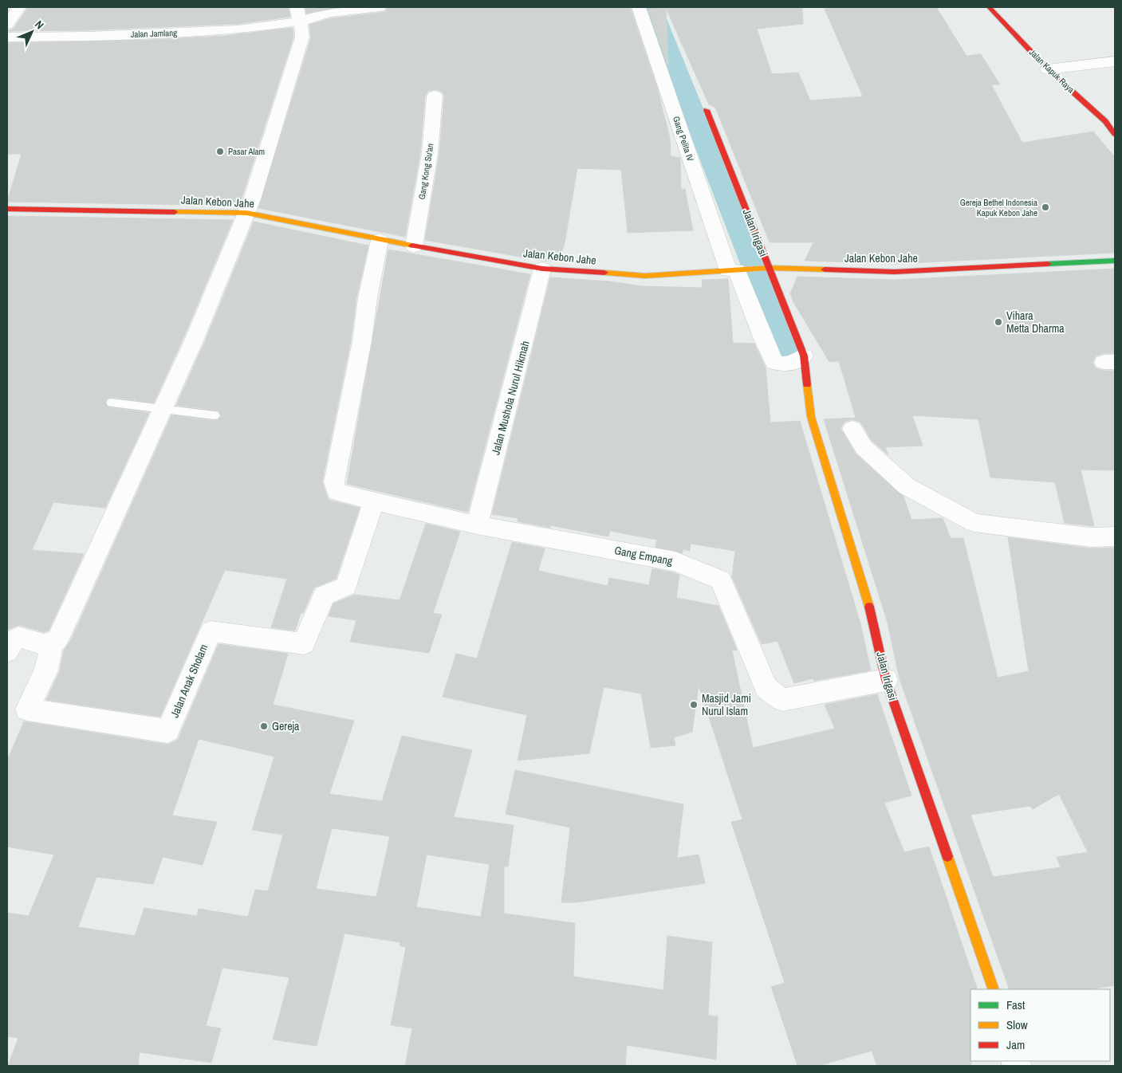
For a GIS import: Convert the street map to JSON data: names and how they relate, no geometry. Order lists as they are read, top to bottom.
{
  "streets": {
    "street": [
      "Jalan Jamlang",
      "Jalan Kapuk Raya",
      "Gang Pelita IV",
      "Gang Kong Su'an",
      "Jalan Kebon Jahe",
      "Jalan Irigasi",
      "Jalan Mushola Nurul Hikmah",
      "Gang Empang",
      "Jalan Anak Sholam"
    ]
  },
  "crossings": [
    ["Gang Pelita IV", "Jalan Kebon Jahe"],
    ["Gang Kong Su'an", "Jalan Kebon Jahe"],
    ["Jalan Kebon Jahe", "Jalan Irigasi"],
    ["Jalan Kebon Jahe", "Jalan Mushola Nurul Hikmah"],
    ["Jalan Kebon Jahe", "Gang Empang"],
    ["Jalan Irigasi", "Gang Empang"],
    ["Jalan Mushola Nurul Hikmah", "Gang Empang"],
    ["Gang Empang", "Jalan Anak Sholam"]
  ],
  "places": [
    "Pasar Alam",
    "Gereja Bethel Indonesia Kapuk Kebon Jahe",
    "Vihara Metta Dharma",
    "Masjid Jami Nurul Islam",
    "Gereja"
  ],
  "legend": ["Fast", "Slow", "Jam"],
  "north": "top right"
}
